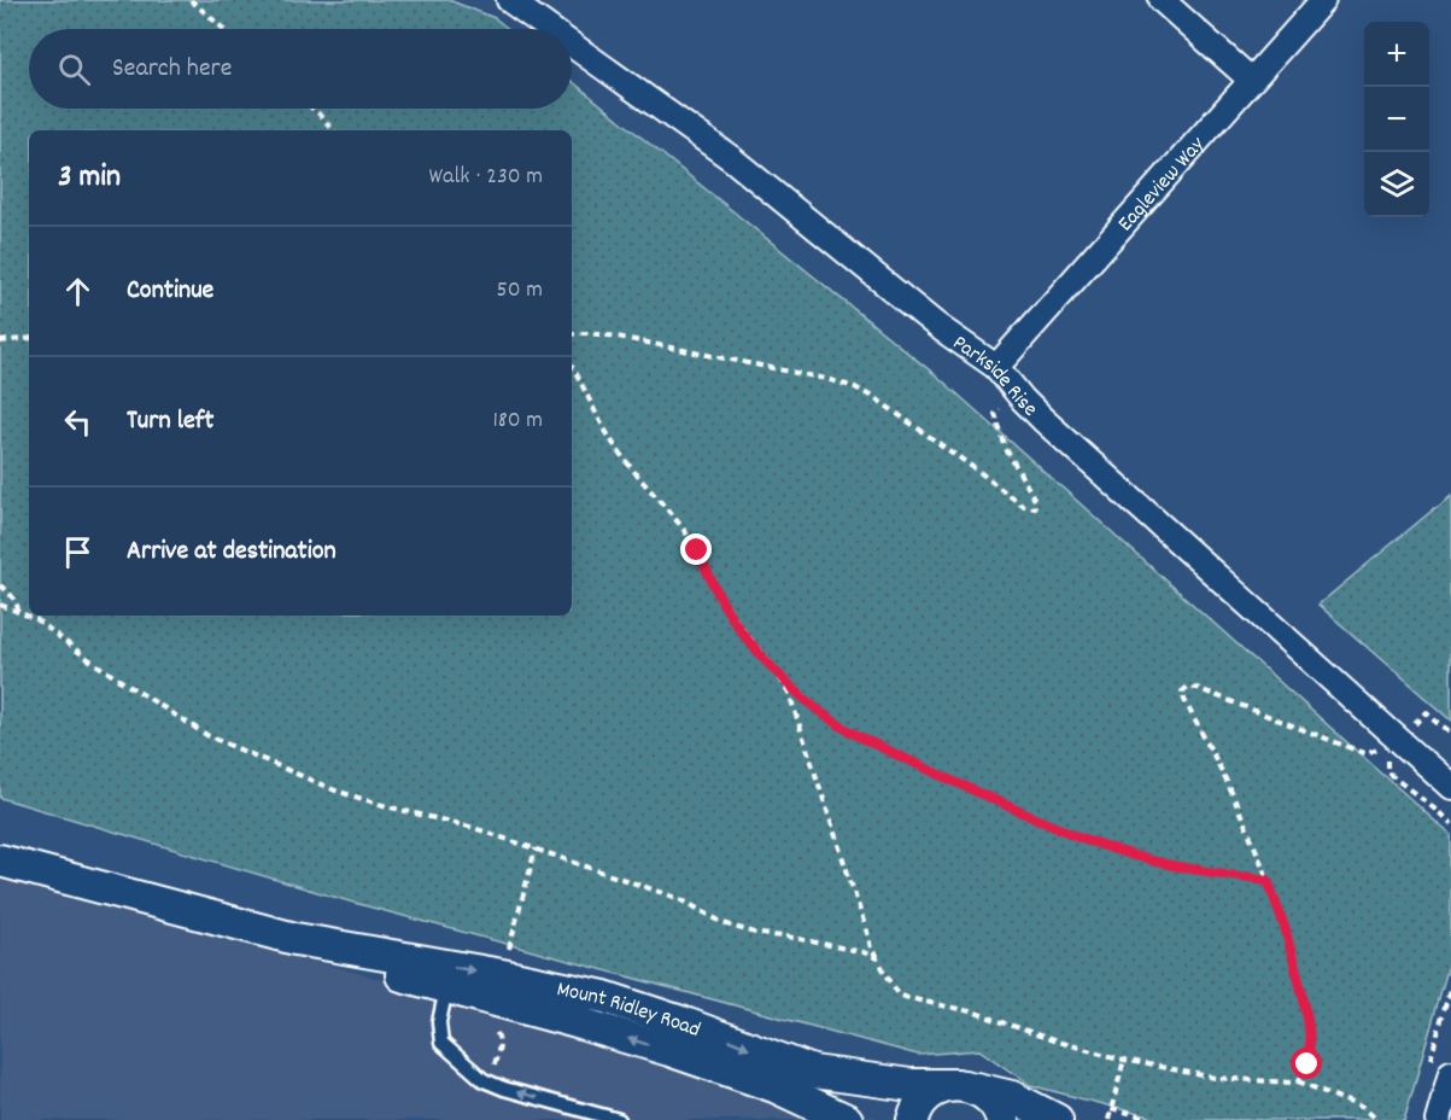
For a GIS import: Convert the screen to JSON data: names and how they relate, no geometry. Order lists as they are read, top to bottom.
{
  "streets": {
    "street": ["Eagleview Way", "Parkside Rise", "Mount Ridley Road"]
  },
  "crossings": [
    ["Eagleview Way", "Parkside Rise"]
  ],
  "page": {
    "map_buttons": ["+", "−"],
    "search": "Search here",
    "heading": ["3 min", "Walk · 230 m"],
    "list": [
      ["Continue", "50 m"],
      ["Turn left", "180 m"],
      "Arrive at destination"
    ]
  }
}
